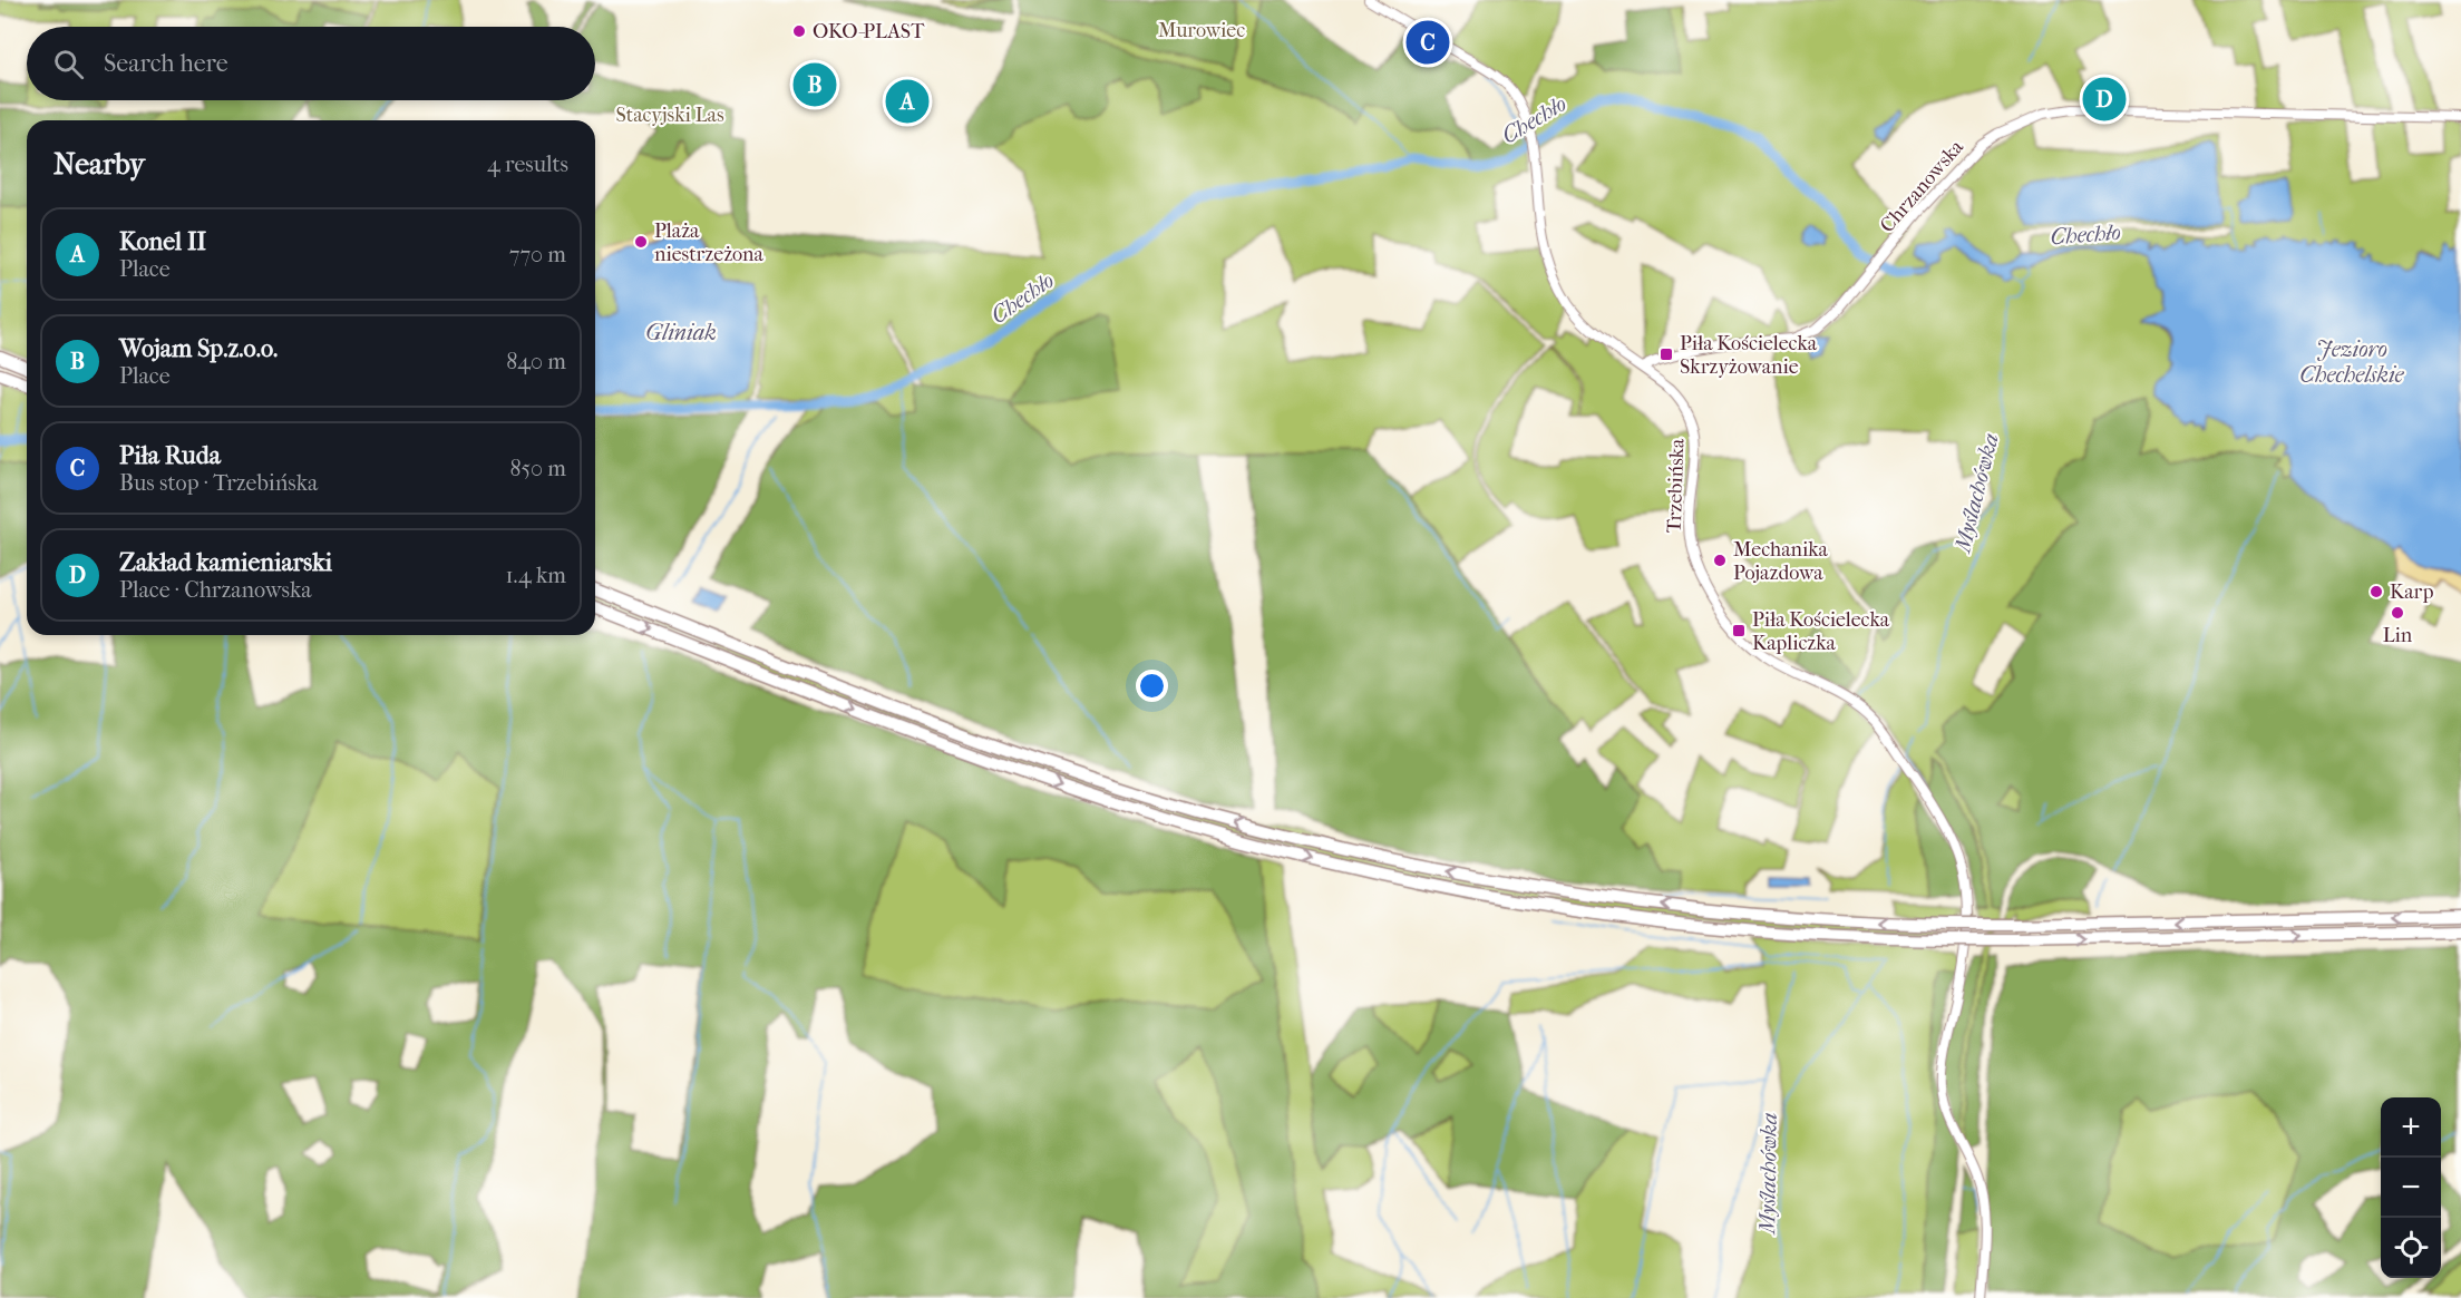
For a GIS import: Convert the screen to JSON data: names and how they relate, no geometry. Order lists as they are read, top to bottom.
{
  "streets": {
    "street": ["Chrzanowska", "Trzebińska"]
  },
  "crossings": [
    ["Chrzanowska", "Trzebińska"]
  ],
  "water": [
    "Chechło",
    "Gliniak",
    "Jezioro Chechelskie",
    "Myślachówka"
  ],
  "parks": ["Murowiec", "Stacyjski Las"],
  "places": {
    "other": [
      "OKO-PLAST",
      "Plaża niestrzeżona",
      "Mechanika Pojazdowa",
      "Karp",
      "Lin"
    ],
    "transit": ["Piła Kościelecka Skrzyżowanie", "Piła Kościelecka Kapliczka"]
  },
  "page": {
    "pins": [
      "C",
      "B",
      "D",
      "A"
    ],
    "search": "Search here",
    "heading": ["Nearby", "4 results"],
    "list": [
      {
        "mark": "A",
        "name": "Konel II",
        "note": "Place",
        "value": "770 m"
      },
      {
        "mark": "B",
        "name": "Wojam Sp.z.o.o.",
        "note": "Place",
        "value": "840 m"
      },
      {
        "mark": "C",
        "name": "Piła Ruda",
        "note": "Bus stop · Trzebińska",
        "value": "850 m"
      },
      {
        "mark": "D",
        "name": "Zakład kamieniarski",
        "note": "Place · Chrzanowska",
        "value": "1.4 km"
      }
    ],
    "map_buttons": ["+", "−"]
  }
}
